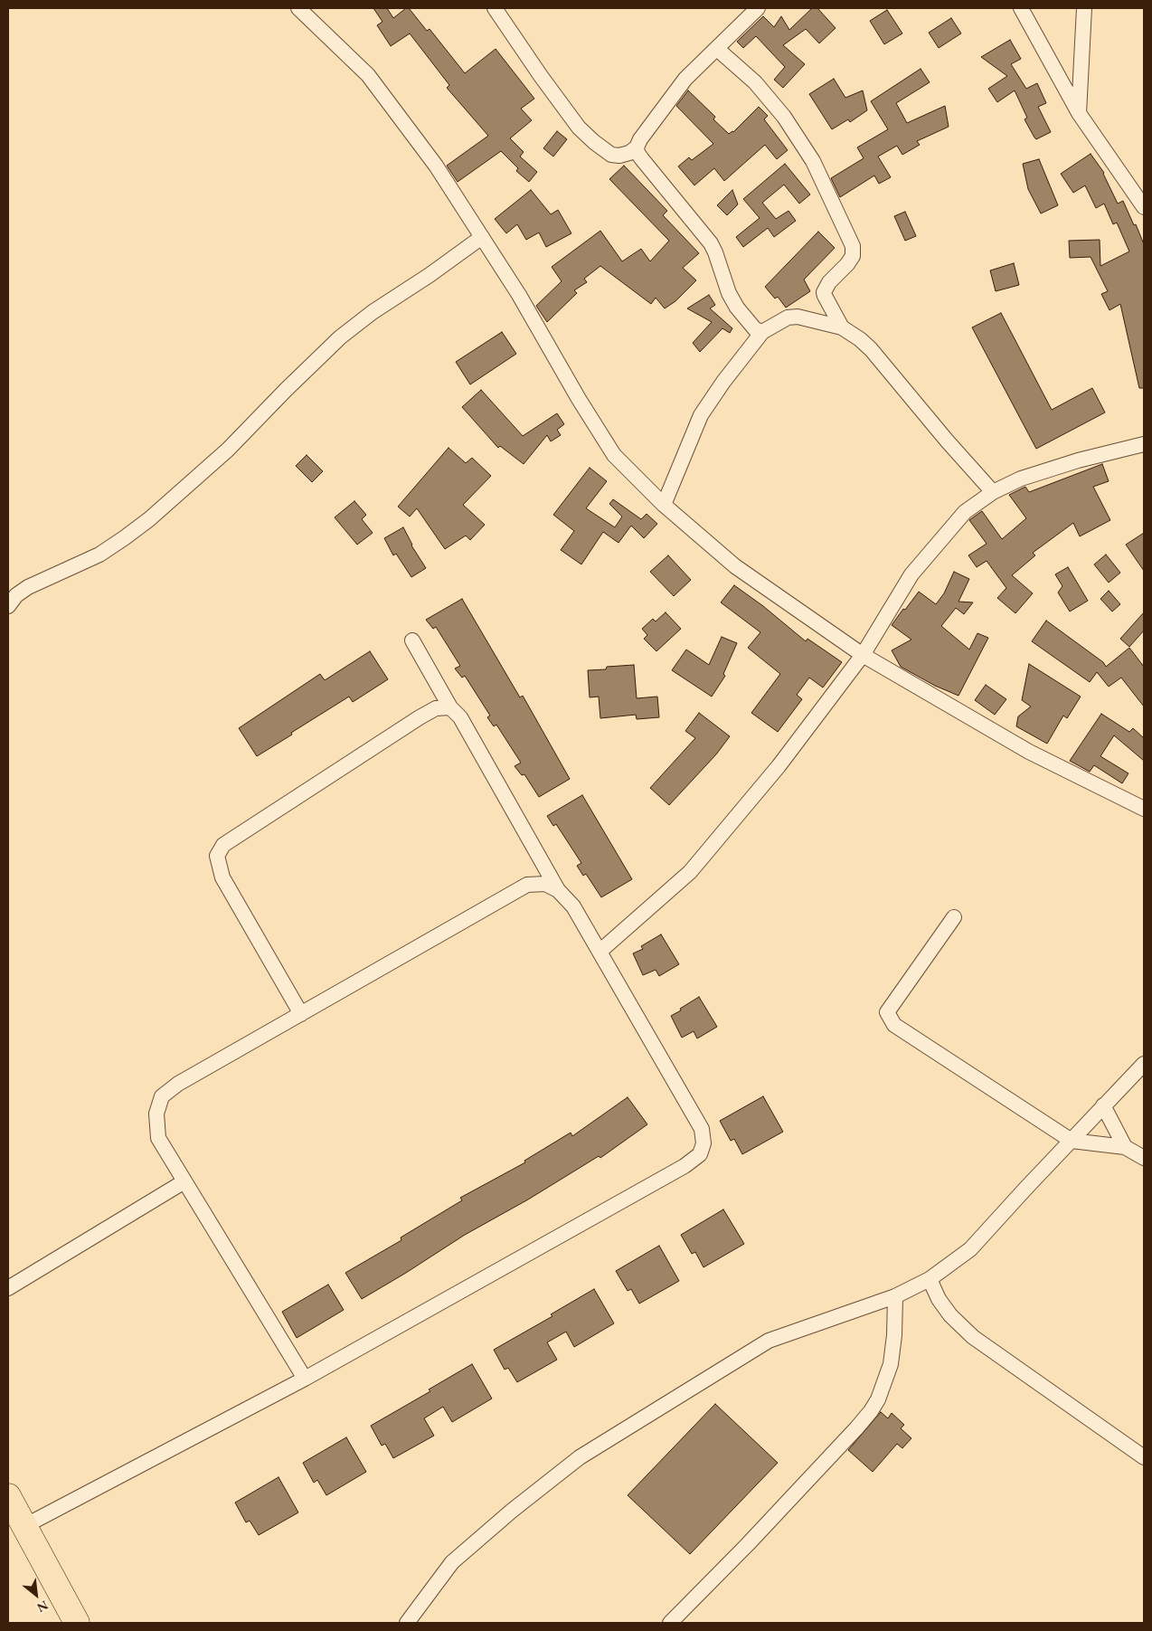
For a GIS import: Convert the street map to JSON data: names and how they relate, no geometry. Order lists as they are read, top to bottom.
{
  "north": "bottom right"
}
